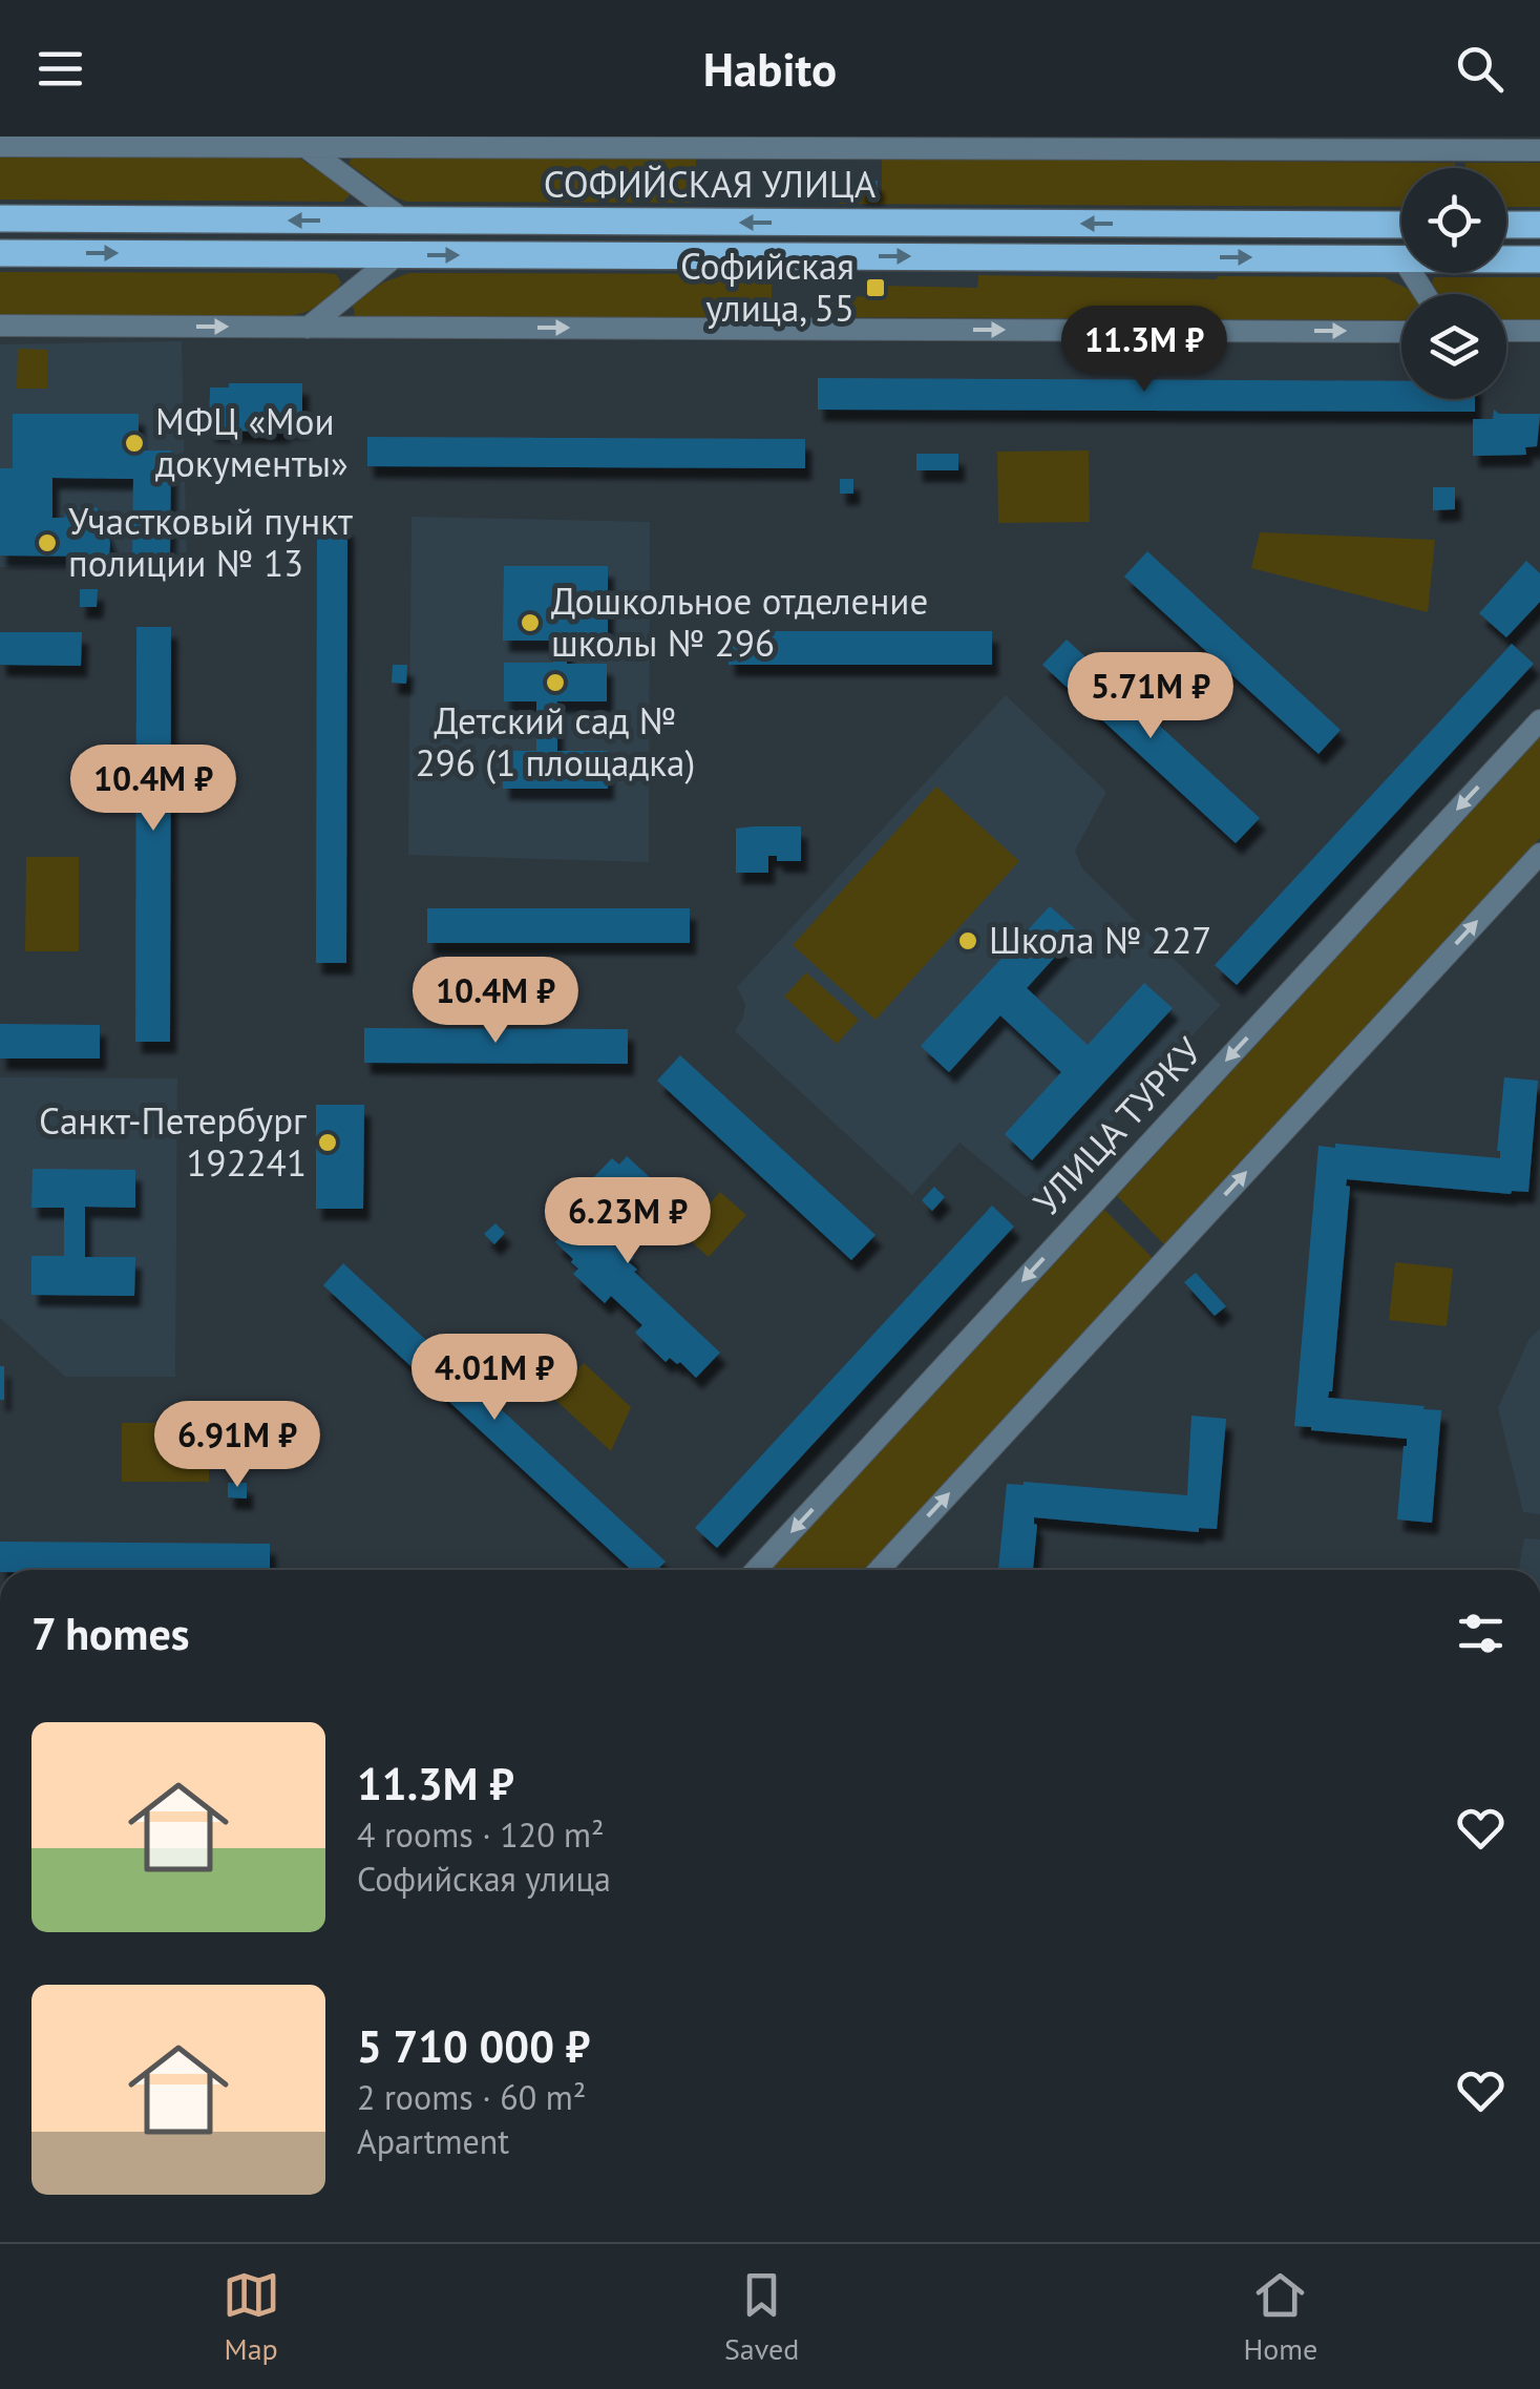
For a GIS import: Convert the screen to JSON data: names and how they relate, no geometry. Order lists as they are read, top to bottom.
{
  "streets": {
    "main road": ["СОФИЙСКАЯ УЛИЦА"],
    "street": ["УЛИЦА ТУРКУ"]
  },
  "places": {
    "transit": ["Софийская улица, 55"],
    "other": [
      "МФЦ «Мои документы»",
      "Участковый пункт полиции № 13",
      "Дошкольное отделение школы № 296",
      "Детский сад № 296 (1 площадка)",
      "Школа № 227",
      "Санкт-Петербург 192241"
    ]
  },
  "page": {
    "header": "Habito",
    "price": [
      "11.3M ₽",
      "5.71M ₽",
      "10.4M ₽",
      "10.4M ₽",
      "6.23M ₽",
      "4.01M ₽",
      "6.91M ₽"
    ],
    "heading": "7 homes",
    "list": [
      {
        "name": "11.3M ₽",
        "note": "4 rooms · 120 m² · Софийская улица"
      },
      {
        "name": "5 710 000 ₽",
        "note": "2 rooms · 60 m² · Apartment"
      }
    ],
    "tabs": ["Map", "Saved", "Home"]
  }
}
